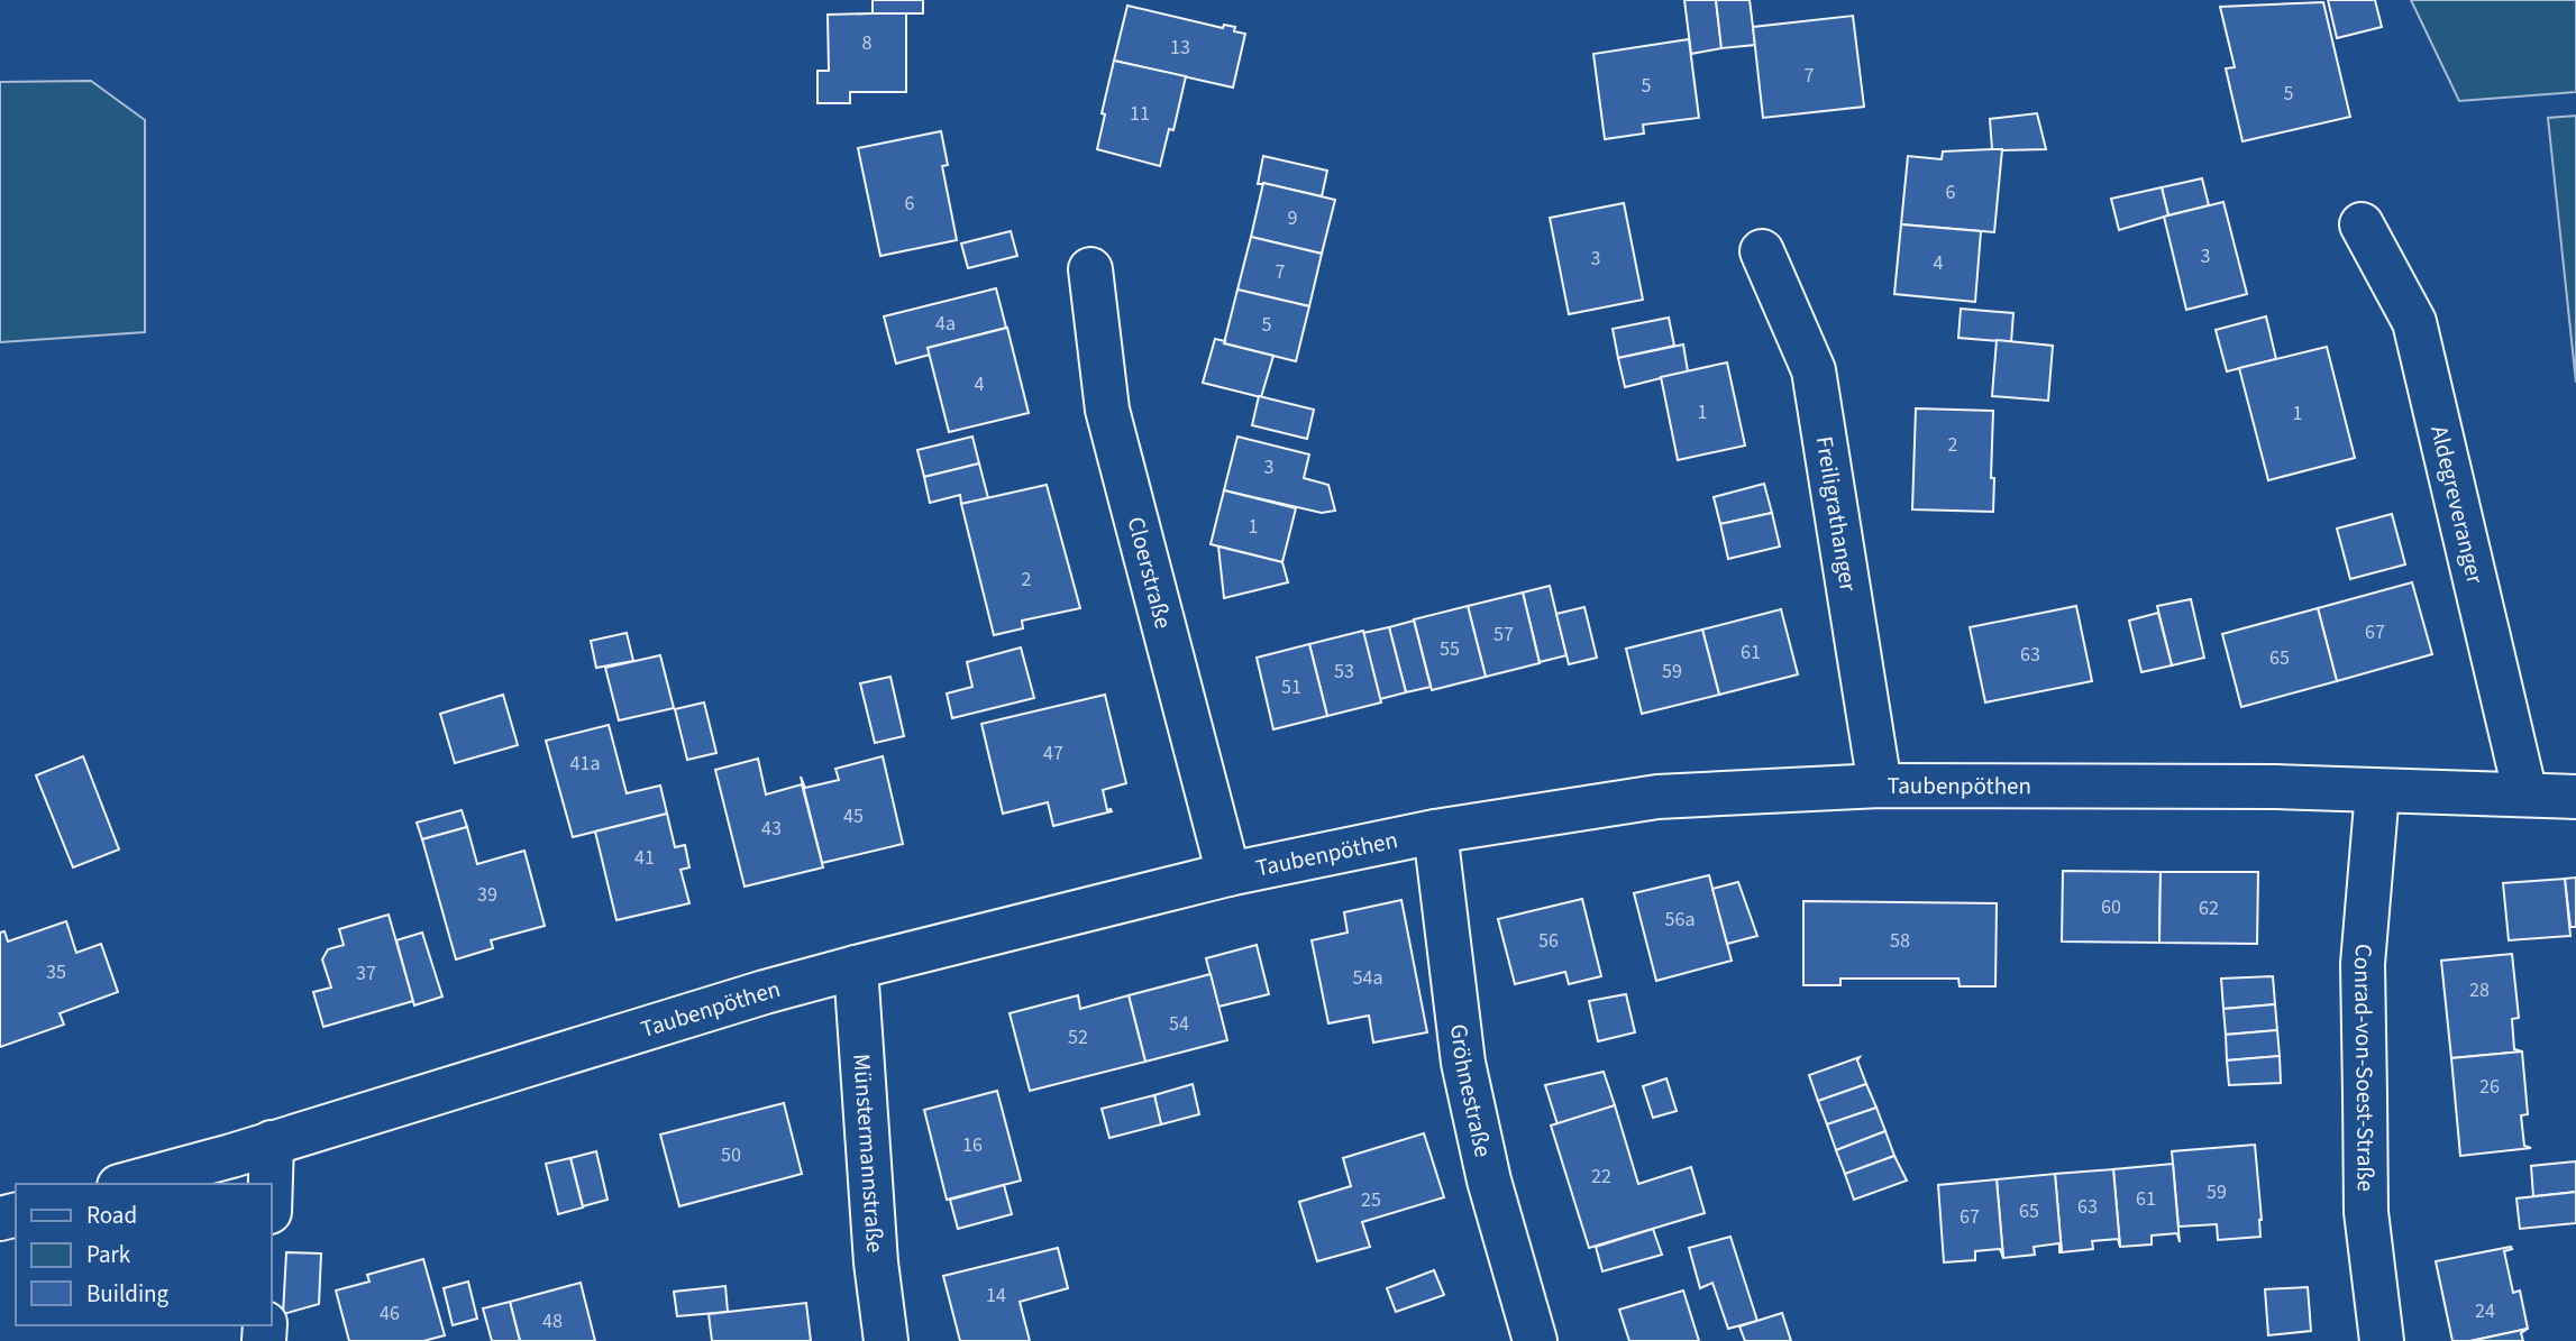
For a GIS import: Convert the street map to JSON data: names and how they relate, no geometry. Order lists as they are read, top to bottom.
{
  "streets": {
    "street": [
      "Aldegreveranger",
      "Freiligrathanger",
      "Cloerstraße",
      "Taubenpöthen",
      "Conrad-von-Soest-Straße",
      "Gröhnestraße",
      "Münstermannstraße"
    ]
  },
  "crossings": [
    ["Aldegreveranger", "Taubenpöthen"],
    ["Freiligrathanger", "Taubenpöthen"],
    ["Cloerstraße", "Taubenpöthen"],
    ["Taubenpöthen", "Conrad-von-Soest-Straße"],
    ["Taubenpöthen", "Gröhnestraße"],
    ["Taubenpöthen", "Münstermannstraße"]
  ],
  "house_numbers": [
    "8",
    "13",
    "7",
    "5",
    "5",
    "11",
    "6",
    "6",
    "9",
    "3",
    "3",
    "4",
    "7",
    "4a",
    "5",
    "4",
    "1",
    "1",
    "2",
    "3",
    "1",
    "2",
    "67",
    "57",
    "55",
    "61",
    "63",
    "65",
    "53",
    "59",
    "51",
    "47",
    "41a",
    "45",
    "43",
    "41",
    "39",
    "60",
    "62",
    "56a",
    "56",
    "58",
    "35",
    "37",
    "54a",
    "28",
    "54",
    "52",
    "26",
    "16",
    "50",
    "22",
    "59",
    "61",
    "25",
    "63",
    "65",
    "67",
    "14",
    "24",
    "46",
    "48"
  ],
  "legend": ["Road", "Park", "Building"]
}
